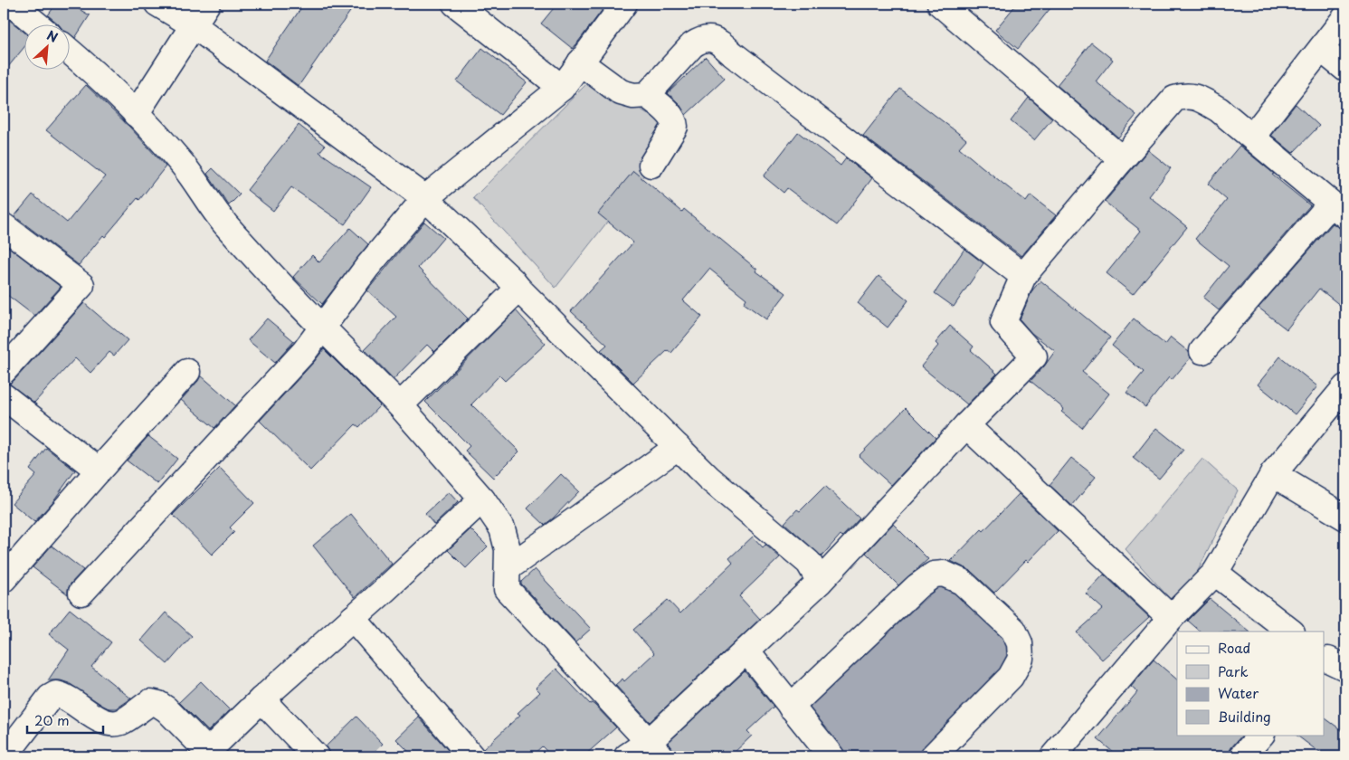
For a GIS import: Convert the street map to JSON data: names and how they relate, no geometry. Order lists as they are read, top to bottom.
{
  "legend": [
    "Road",
    "Park",
    "Water",
    "Building"
  ],
  "scale_bar": "20 m",
  "north": "top right"
}
